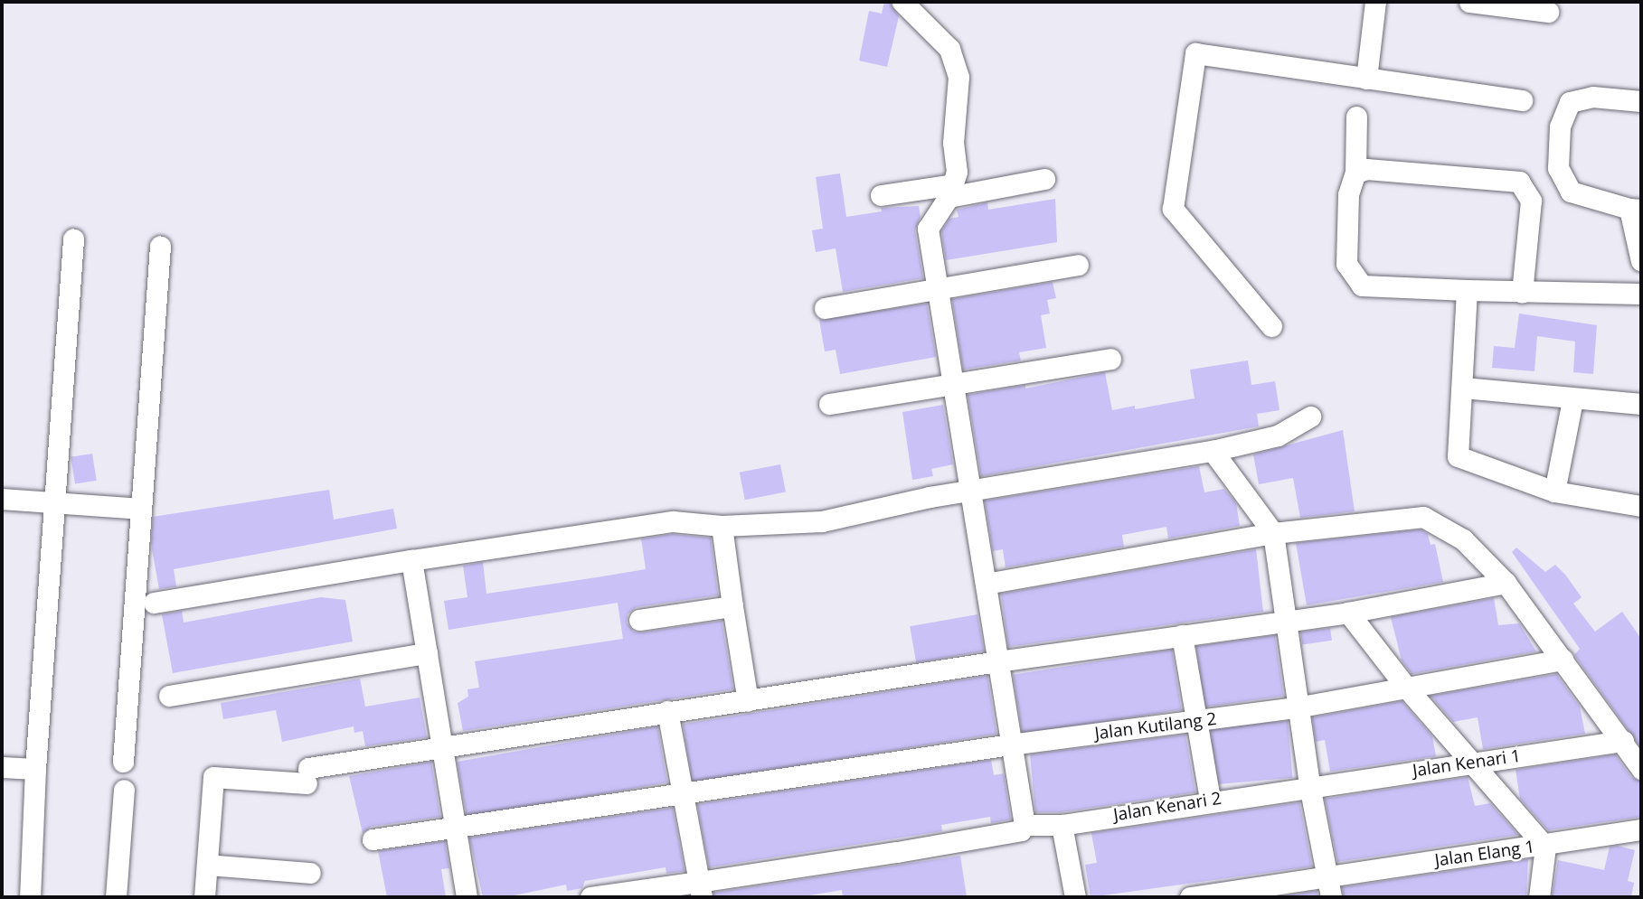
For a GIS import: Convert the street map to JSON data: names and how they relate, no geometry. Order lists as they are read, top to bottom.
{
  "streets": {
    "street": [
      "Jalan Kutilang 2",
      "Jalan Kenari 1",
      "Jalan Kenari 2",
      "Jalan Elang 1"
    ]
  },
  "crossings": [
    ["Jalan Kenari 1", "Jalan Kenari 2"]
  ]
}
